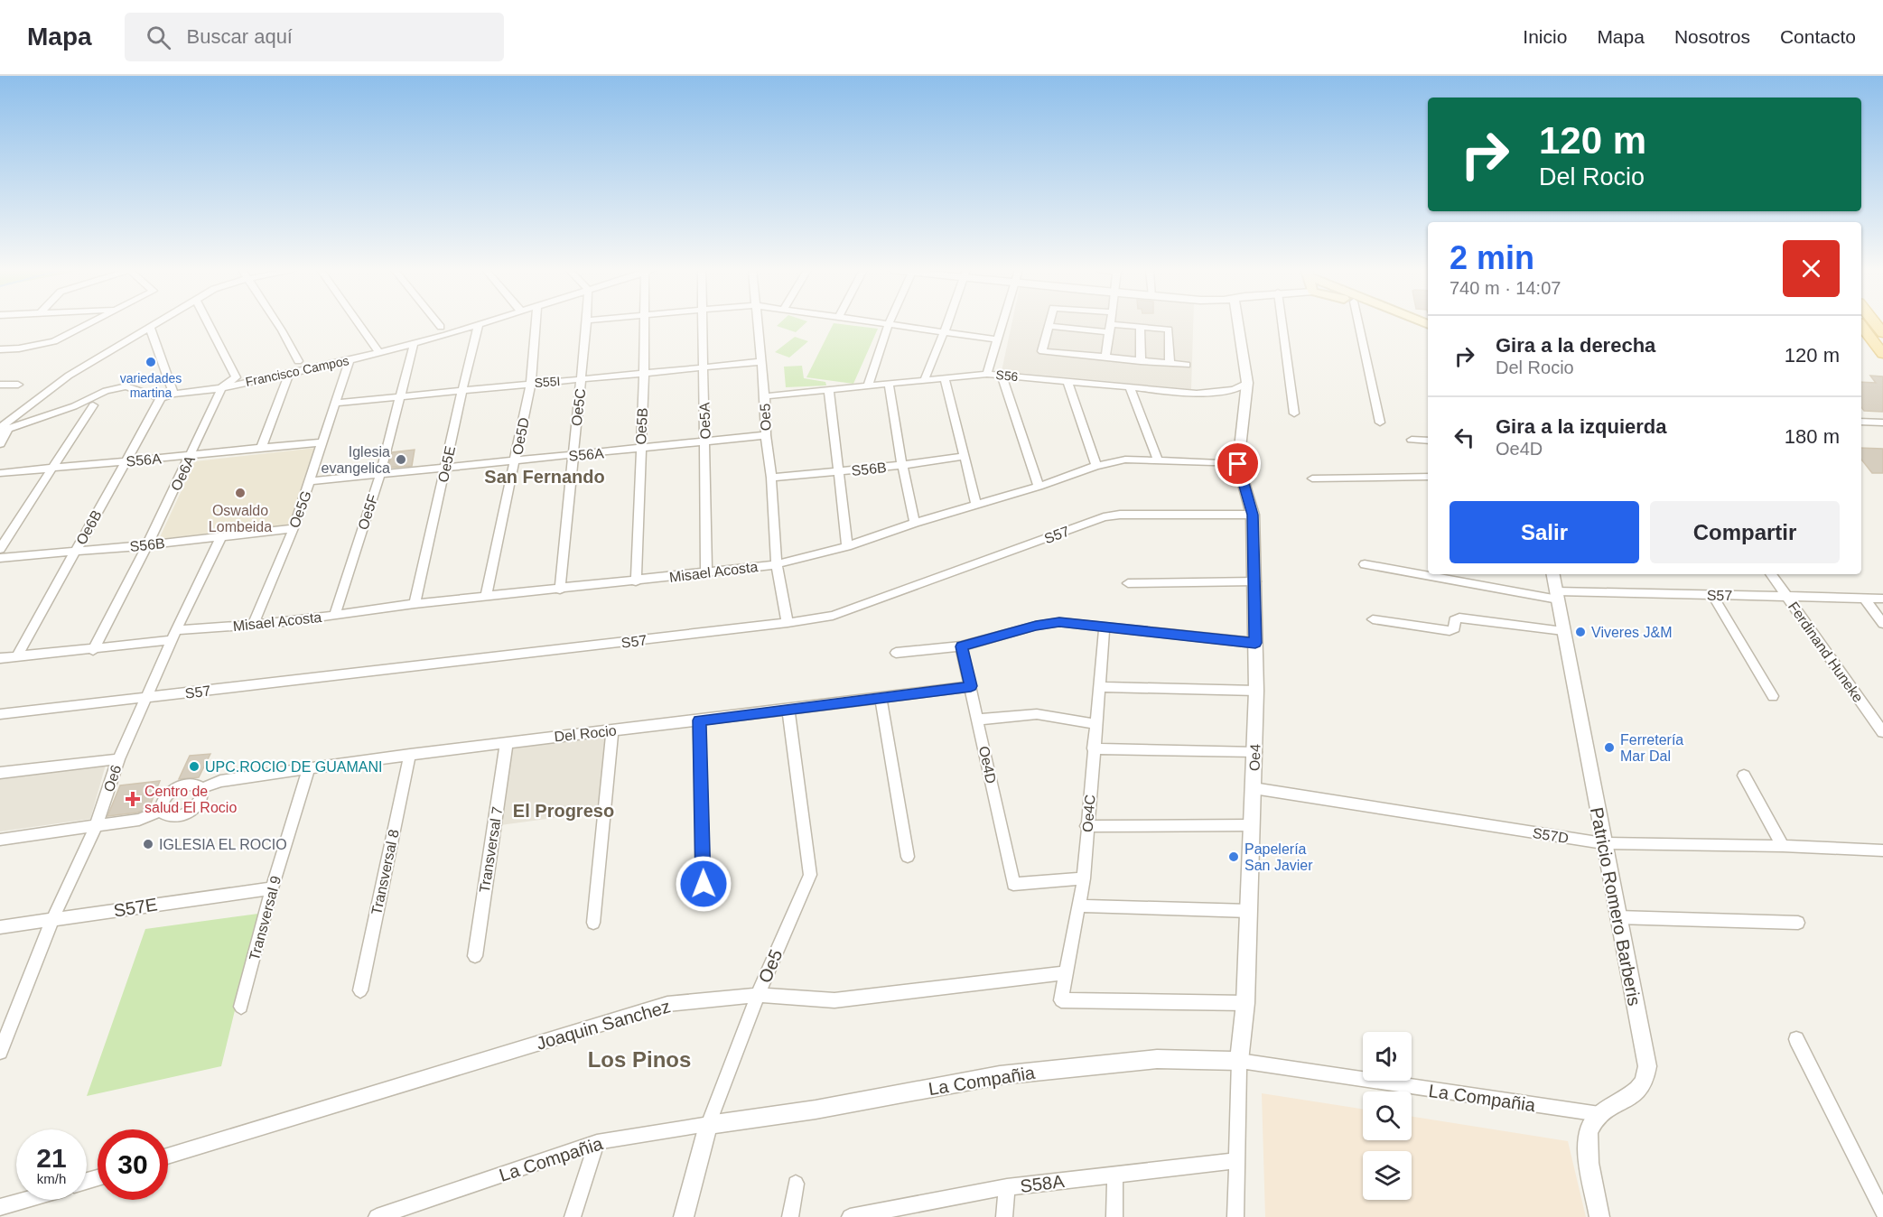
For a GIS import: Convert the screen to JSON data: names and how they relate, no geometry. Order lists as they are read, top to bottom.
{
  "streets": {
    "street": [
      "Francisco Campos",
      "S56",
      "S55I",
      "Oe5C",
      "Oe5",
      "Oe5A",
      "Oe5B",
      "Oe5D",
      "S56A",
      "Oe5E",
      "S56B",
      "Oe6A",
      "Oe5G",
      "Oe5F",
      "Oe6B",
      "S57",
      "Misael Acosta",
      "Ferdinand Huneke",
      "Del Rocio",
      "Oe4",
      "Oe4D",
      "Oe6",
      "Oe4C",
      "S57D",
      "Transversal 7",
      "Transversal 8",
      "Patricio Romero Barberis",
      "S57E",
      "Transversal 9",
      "Joaquin Sanchez",
      "La Compañia",
      "S58A"
    ]
  },
  "crossings": [
    ["Francisco Campos", "Oe5E"],
    ["Francisco Campos", "Oe6A"],
    ["Francisco Campos", "Oe5G"],
    ["Francisco Campos", "Oe5F"],
    ["Francisco Campos", "Oe6B"],
    ["S56", "Oe5"],
    ["S56", "Oe4"],
    ["S55I", "Oe5C"],
    ["S55I", "Oe5"],
    ["S55I", "Oe5A"],
    ["S55I", "Oe5B"],
    ["S55I", "Oe5D"],
    ["S55I", "Oe5E"],
    ["S55I", "Oe5G"],
    ["S55I", "Oe5F"],
    ["Oe5C", "S56A"],
    ["Oe5C", "Misael Acosta"],
    ["Oe5", "S56A"],
    ["Oe5", "S56B"],
    ["Oe5", "S57"],
    ["Oe5", "Misael Acosta"],
    ["Oe5", "Del Rocio"],
    ["Oe5", "Joaquin Sanchez"],
    ["Oe5", "La Compañia"],
    ["Oe5A", "S56A"],
    ["Oe5A", "Misael Acosta"],
    ["Oe5B", "S56A"],
    ["Oe5B", "Misael Acosta"],
    ["Oe5D", "S56A"],
    ["Oe5D", "Misael Acosta"],
    ["S56A", "Oe5E"],
    ["S56A", "Oe6A"],
    ["S56A", "Oe5G"],
    ["S56A", "Oe5F"],
    ["S56A", "Oe6B"],
    ["Oe5E", "Misael Acosta"],
    ["S56B", "Oe6A"],
    ["S56B", "Oe5G"],
    ["S56B", "Oe6B"],
    ["S56B", "Oe6"],
    ["Oe6A", "Misael Acosta"],
    ["Oe5G", "Misael Acosta"],
    ["Oe5F", "Misael Acosta"],
    ["Oe6B", "Misael Acosta"],
    ["S57", "Ferdinand Huneke"],
    ["S57", "Oe4"],
    ["S57", "Oe6"],
    ["S57", "Patricio Romero Barberis"],
    ["Misael Acosta", "Oe4"],
    ["Misael Acosta", "Oe6"],
    ["Del Rocio", "Oe4D"],
    ["Del Rocio", "Transversal 7"],
    ["Del Rocio", "Transversal 8"],
    ["Del Rocio", "Transversal 9"],
    ["Oe4", "Oe4C"],
    ["Oe4", "S57D"],
    ["Oe4", "La Compañia"],
    ["Oe4", "S58A"],
    ["Oe4D", "Oe4C"],
    ["Oe6", "S57E"],
    ["Oe4C", "Joaquin Sanchez"],
    ["S57D", "Patricio Romero Barberis"],
    ["Patricio Romero Barberis", "La Compañia"],
    ["S57E", "Transversal 9"]
  ],
  "districts": ["San Fernando", "El Progreso", "Los Pinos"],
  "places": {
    "other": [
      "variedades martina",
      "Iglesia evangelica",
      "Oswaldo Lombeida",
      "Viveres J&M",
      "Ferretería Mar Dal",
      "UPC.ROCIO DE GUAMANI",
      "IGLESIA EL ROCIO",
      "Papelería San Javier"
    ],
    "health": ["Centro de salud El Rocio"]
  },
  "page": {
    "header": "Mapa",
    "search": "Buscar aquí",
    "nav": [
      "Inicio",
      "Mapa",
      "Nosotros",
      "Contacto"
    ],
    "turn": ["120 m", "Del Rocio"],
    "heading": ["2 min", "740 m · 14:07"],
    "list": [
      {
        "name": "Gira a la derecha",
        "note": "Del Rocio",
        "value": "120 m"
      },
      {
        "name": "Gira a la izquierda",
        "note": "Oe4D",
        "value": "180 m"
      }
    ],
    "buttons": ["Salir", "Compartir"],
    "speed": "21 km/h",
    "limit": "30"
  }
}
